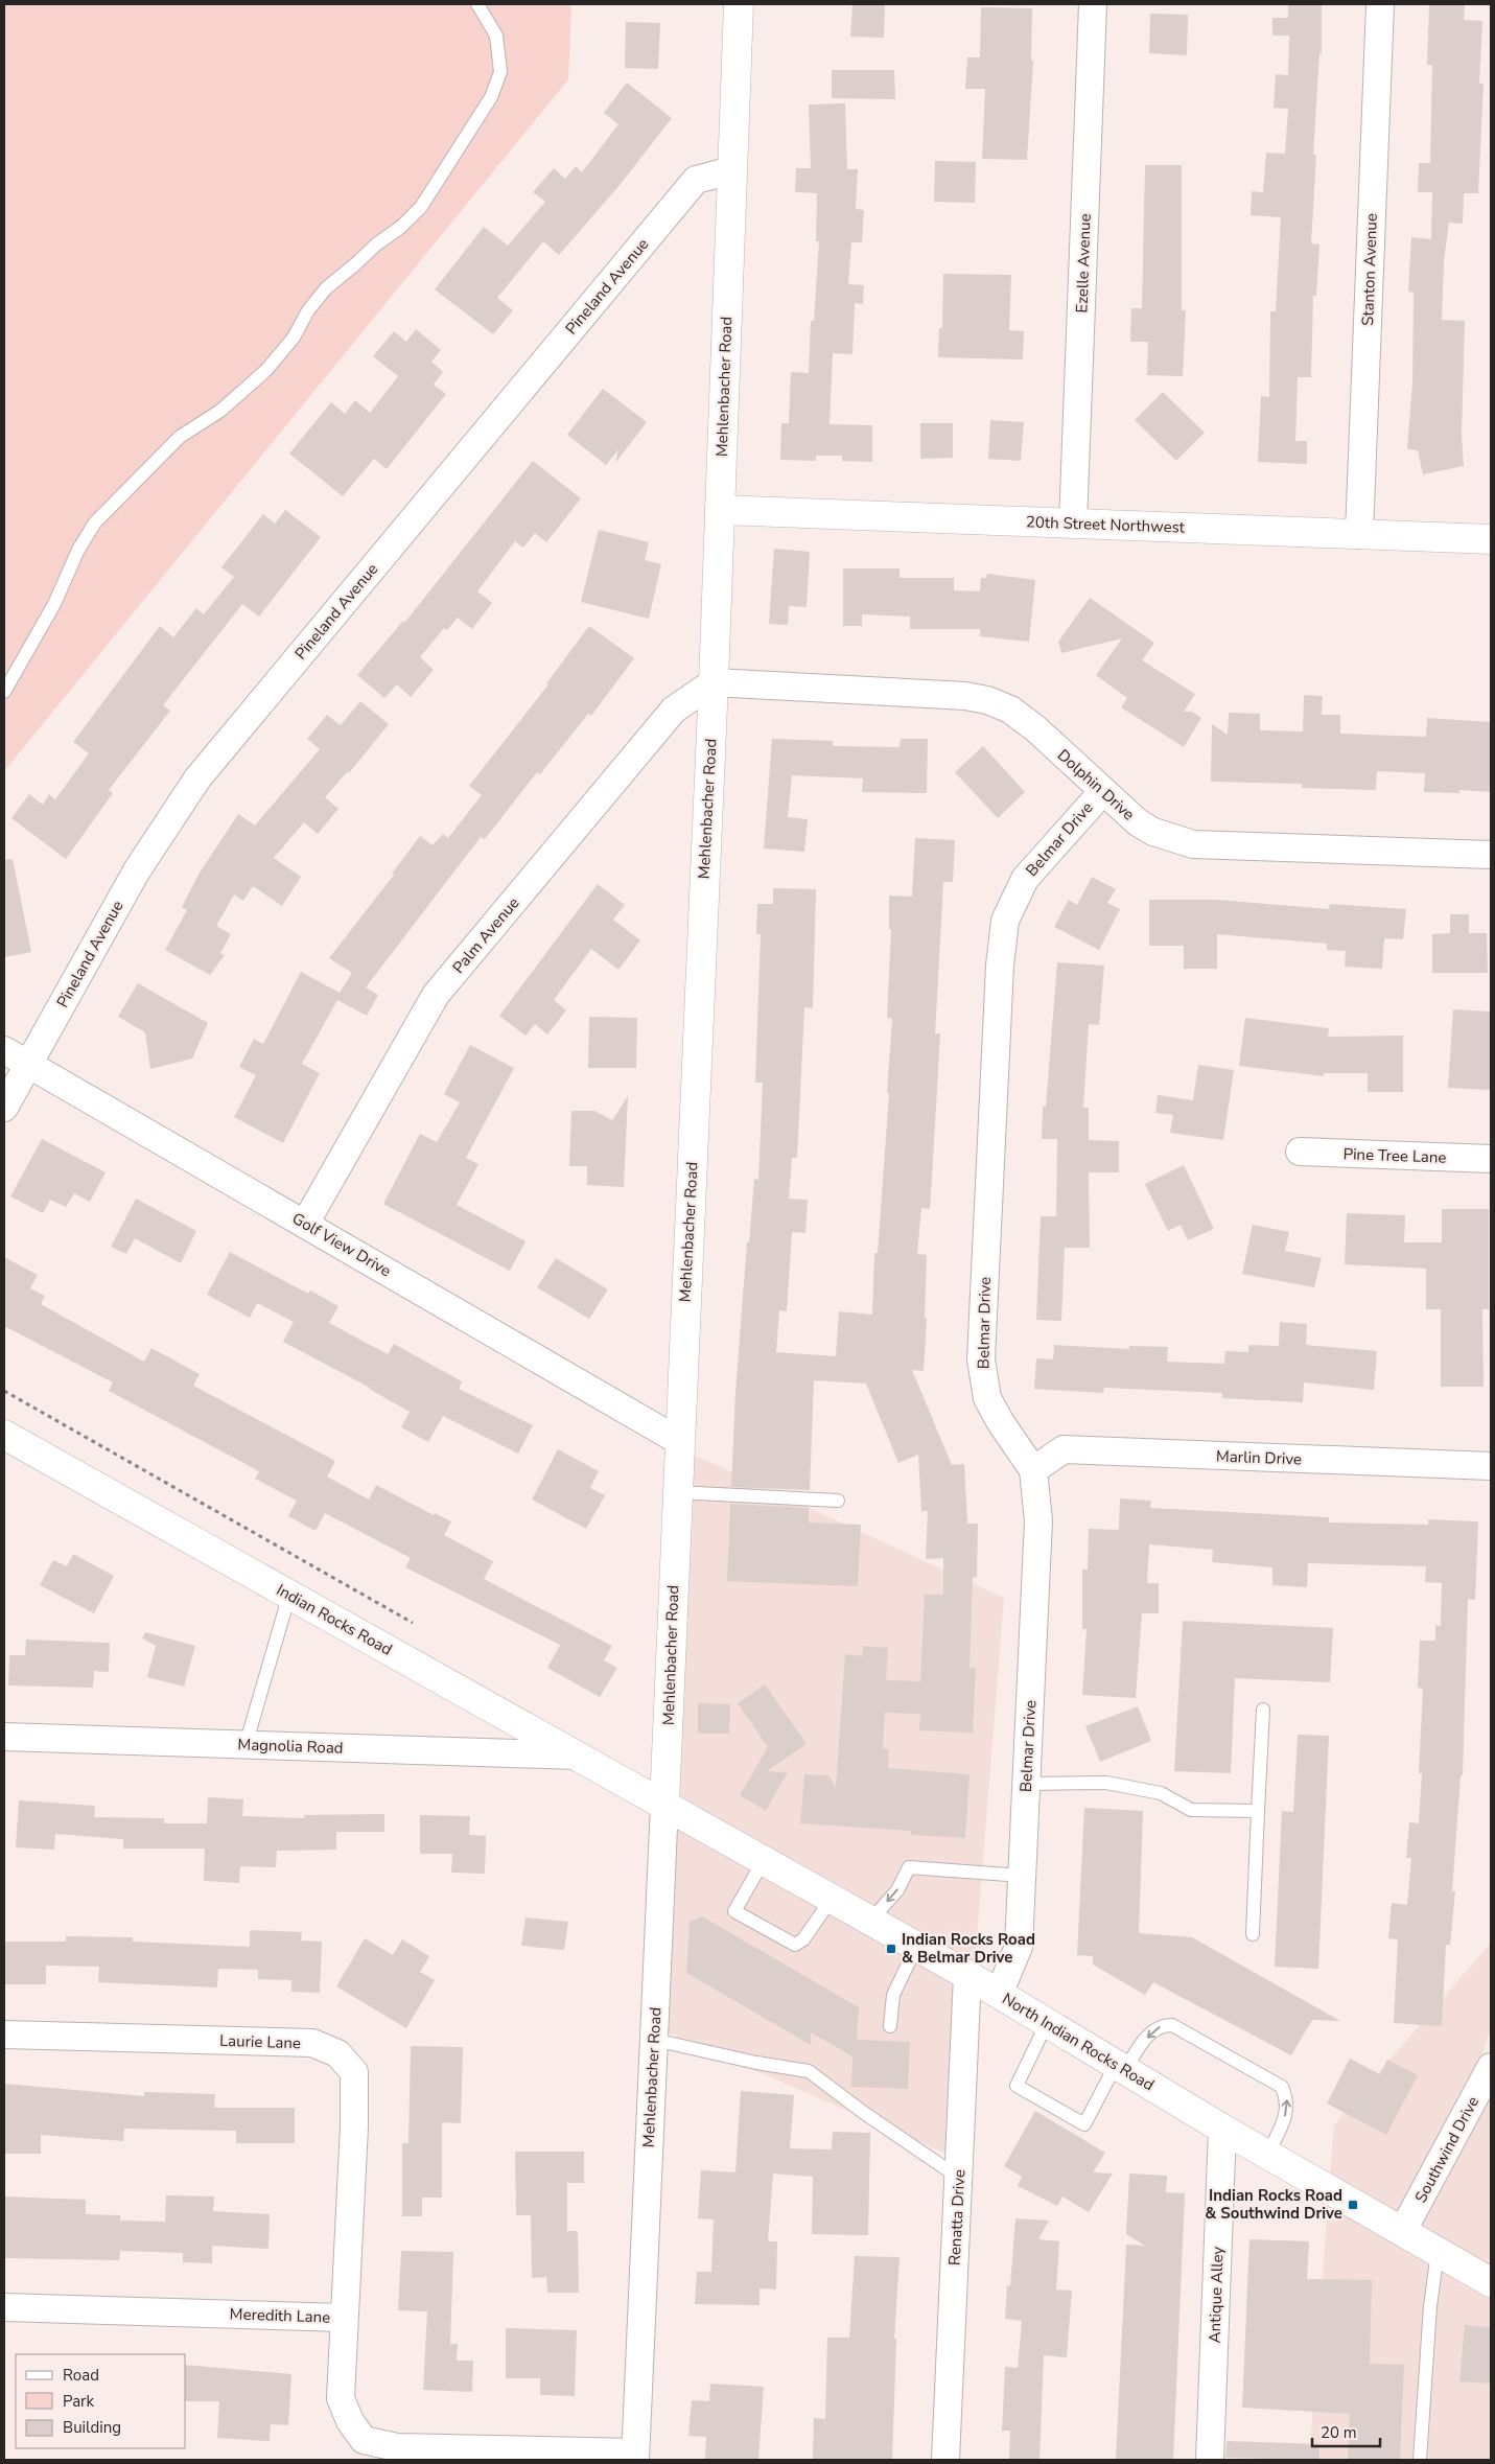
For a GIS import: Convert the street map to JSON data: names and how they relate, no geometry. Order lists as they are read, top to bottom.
{
  "streets": {
    "street": [
      "Ezelle Avenue",
      "Stanton Avenue",
      "Pineland Avenue",
      "Mehlenbacher Road",
      "20th Street Northwest",
      "Dolphin Drive",
      "Belmar Drive",
      "Palm Avenue",
      "Pine Tree Lane",
      "Golf View Drive",
      "Marlin Drive",
      "Indian Rocks Road",
      "Magnolia Road",
      "Laurie Lane",
      "North Indian Rocks Road",
      "Southwind Drive",
      "Renatta Drive",
      "Antique Alley",
      "Meredith Lane"
    ]
  },
  "crossings": [
    ["Ezelle Avenue", "20th Street Northwest"],
    ["Stanton Avenue", "20th Street Northwest"],
    ["Pineland Avenue", "Mehlenbacher Road"],
    ["Pineland Avenue", "Golf View Drive"],
    ["Mehlenbacher Road", "20th Street Northwest"],
    ["Mehlenbacher Road", "Dolphin Drive"],
    ["Mehlenbacher Road", "Palm Avenue"],
    ["Mehlenbacher Road", "Golf View Drive"],
    ["Mehlenbacher Road", "Indian Rocks Road"],
    ["Mehlenbacher Road", "North Indian Rocks Road"],
    ["Mehlenbacher Road", "Meredith Lane"],
    ["Dolphin Drive", "Belmar Drive"],
    ["Dolphin Drive", "Palm Avenue"],
    ["Belmar Drive", "Marlin Drive"],
    ["Belmar Drive", "North Indian Rocks Road"],
    ["Palm Avenue", "Golf View Drive"],
    ["Indian Rocks Road", "Magnolia Road"],
    ["Indian Rocks Road", "North Indian Rocks Road"],
    ["Laurie Lane", "Meredith Lane"],
    ["North Indian Rocks Road", "Southwind Drive"],
    ["North Indian Rocks Road", "Renatta Drive"],
    ["North Indian Rocks Road", "Antique Alley"]
  ],
  "places": {
    "transit": ["Indian Rocks Road & Belmar Drive", "Indian Rocks Road & Southwind Drive"]
  },
  "legend": ["Road", "Park", "Building"],
  "scale_bar": "20 m"
}
